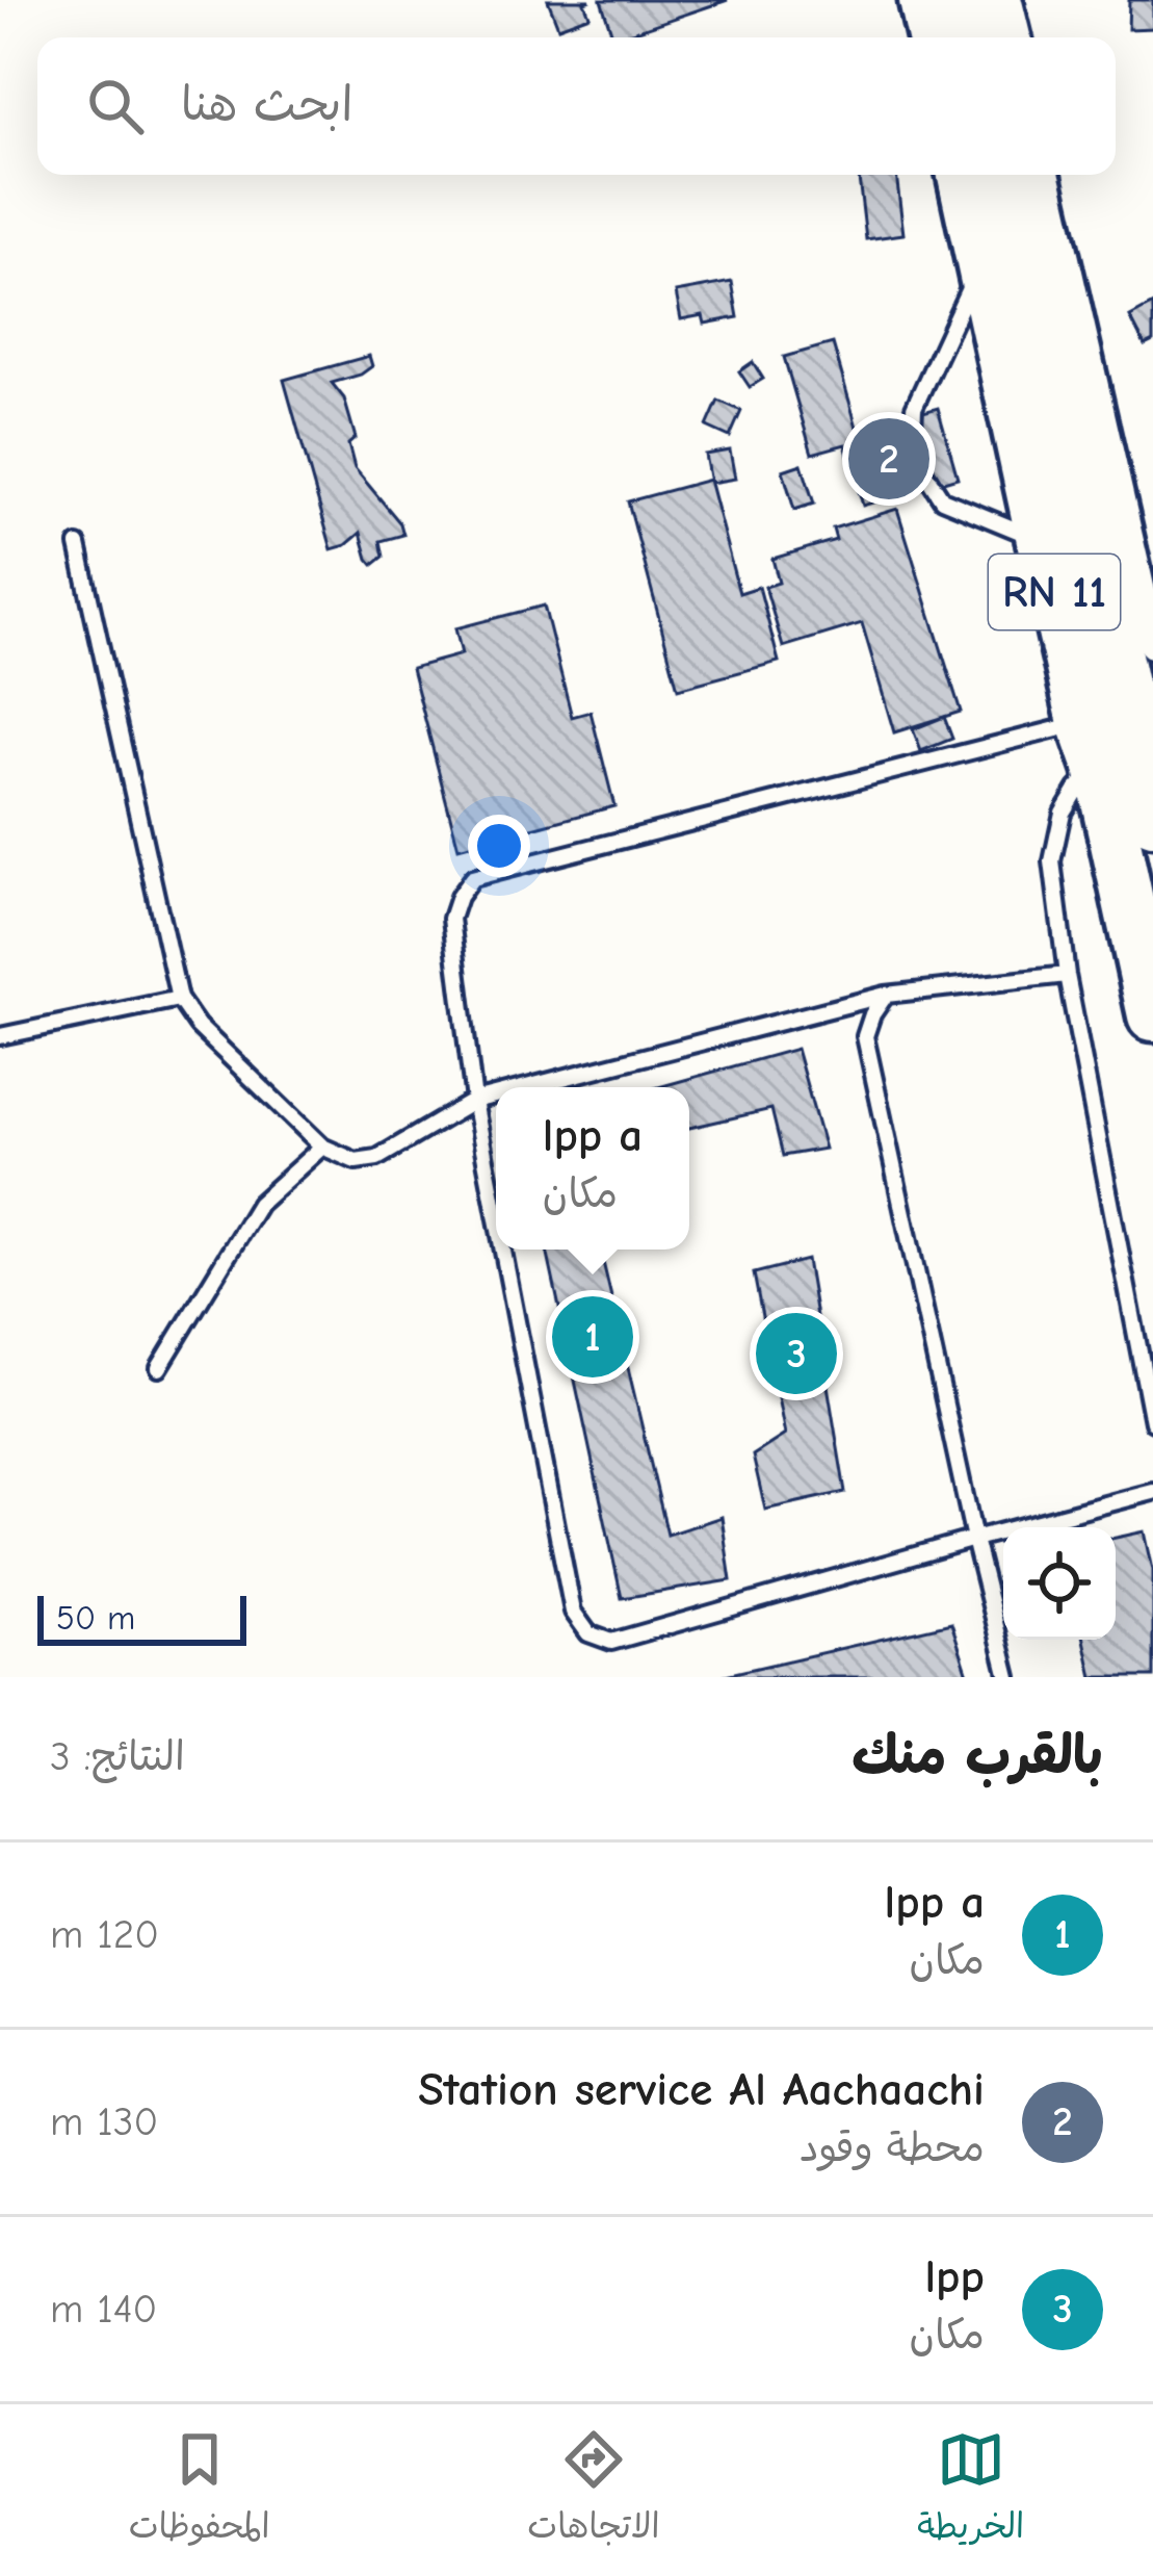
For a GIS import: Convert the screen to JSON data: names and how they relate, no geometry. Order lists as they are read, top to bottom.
{
  "streets": {
    "highway": ["RN 11"]
  },
  "scale_bar": "50 m",
  "page": {
    "search": "ابحث هنا",
    "pins": ["2", "1", "3"],
    "popup": ["lpp a", "مكان"],
    "scale": "50 m",
    "heading": ["بالقرب منك", "النتائج: 3"],
    "list": [
      {
        "mark": "1",
        "name": "lpp a",
        "note": "مكان",
        "value": "120 m"
      },
      {
        "mark": "2",
        "name": "Station service Al Aachaachi",
        "note": "محطة وقود",
        "value": "130 m"
      },
      {
        "mark": "3",
        "name": "lpp",
        "note": "مكان",
        "value": "140 m"
      }
    ],
    "nav": ["الخريطة", "الاتجاهات", "المحفوظات"]
  }
}
